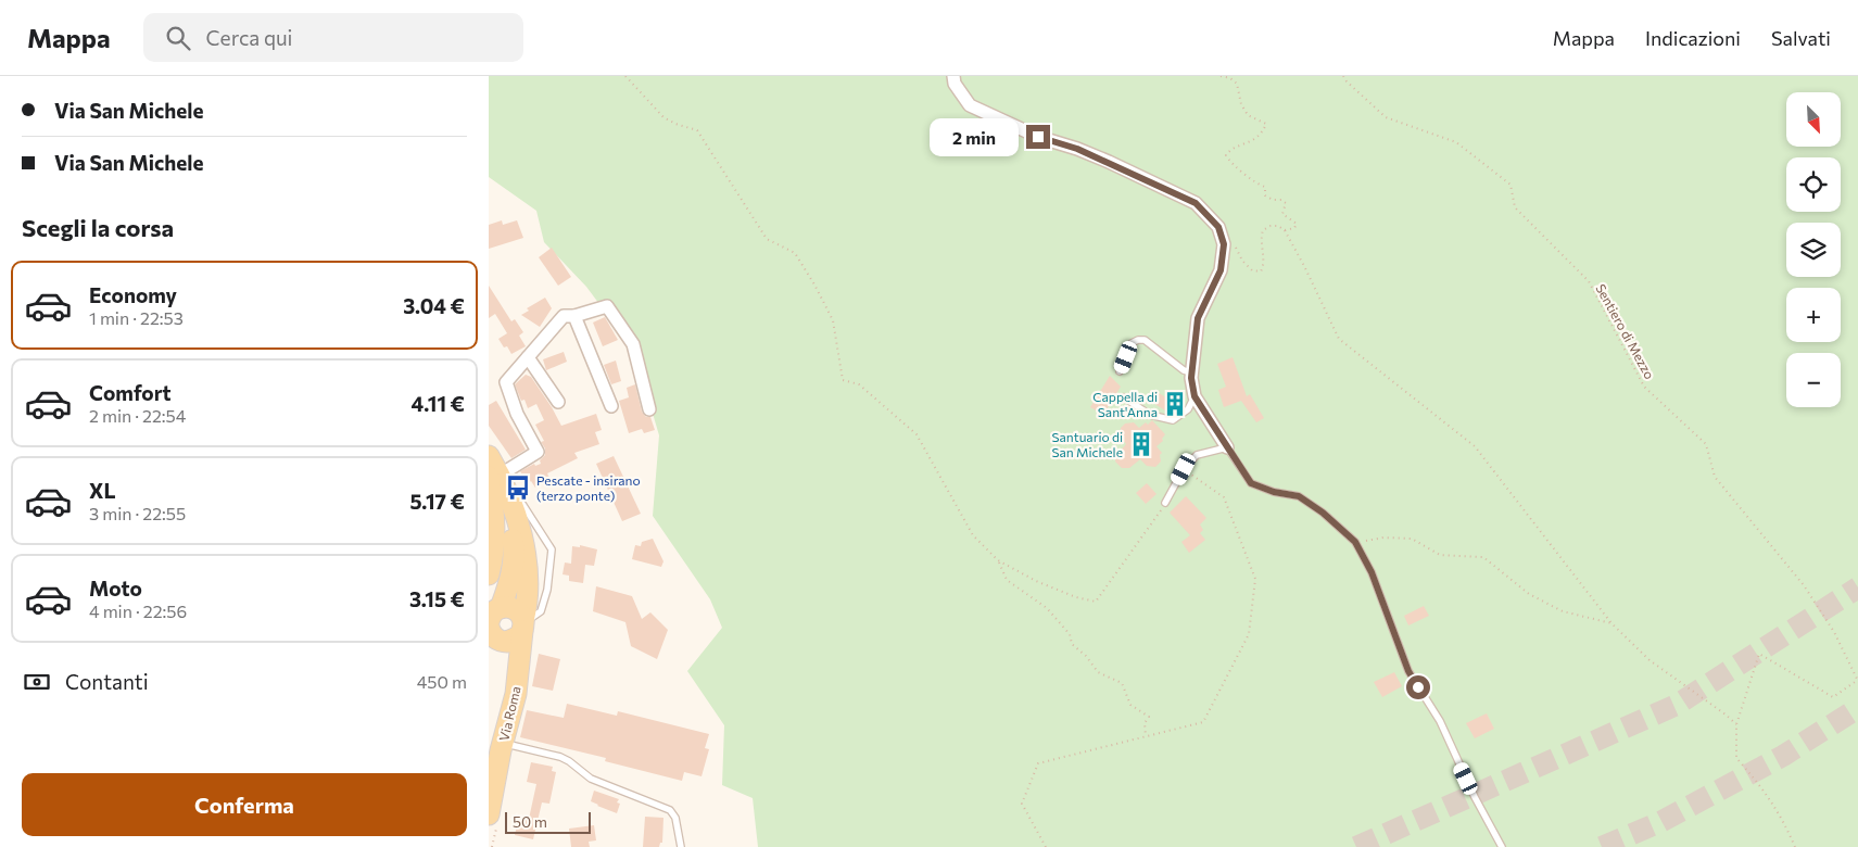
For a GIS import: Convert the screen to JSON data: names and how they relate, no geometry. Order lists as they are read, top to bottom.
{
  "streets": {
    "main road": ["Via Roma"],
    "path": ["Sentiero di Mezzo"]
  },
  "places": {
    "building": ["Cappella di Sant'Anna", "Santuario di San Michele"],
    "bus stop": ["Pescate - insirano (terzo ponte)"]
  },
  "scale_bar": "50 m",
  "north": "bottom right",
  "page": {
    "header": "Mappa",
    "search": "Cerca qui",
    "nav": ["Mappa", "Indicazioni", "Salvati"],
    "banner": ["Via San Michele", "Via San Michele"],
    "map_buttons": ["+", "−"],
    "bubble": "2 min",
    "heading": "Scegli la corsa",
    "list": [
      {
        "name": "Economy",
        "note": "1 min · 22:53",
        "value": "3.04 €"
      },
      {
        "name": "Comfort",
        "note": "2 min · 22:54",
        "value": "4.11 €"
      },
      {
        "name": "XL",
        "note": "3 min · 22:55",
        "value": "5.17 €"
      },
      {
        "name": "Moto",
        "note": "4 min · 22:56",
        "value": "3.15 €"
      }
    ],
    "pay": ["Contanti", "450 m"],
    "buttons": "Conferma",
    "scale": "50 m"
  }
}
